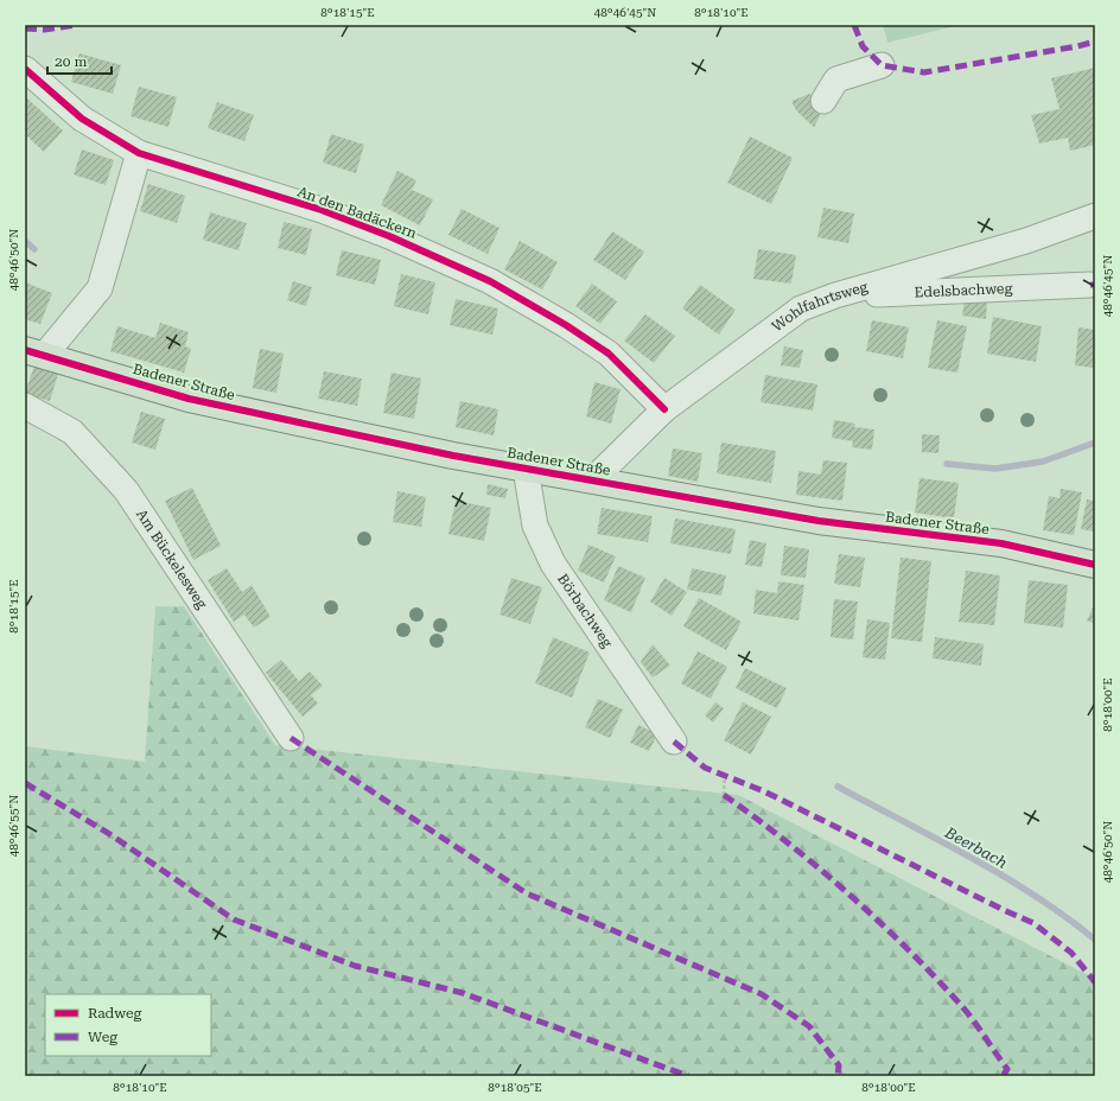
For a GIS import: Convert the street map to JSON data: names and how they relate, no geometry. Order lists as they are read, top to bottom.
{
  "streets": {
    "main road": ["Badener Straße"],
    "street": [
      "An den Badäckern",
      "Edelsbachweg",
      "Wohlfahrtsweg",
      "Am Bückelesweg",
      "Börbachweg"
    ]
  },
  "crossings": [
    ["An den Badäckern", "Wohlfahrtsweg"],
    ["Edelsbachweg", "Wohlfahrtsweg"],
    ["Wohlfahrtsweg", "Badener Straße"],
    ["Badener Straße", "Börbachweg"]
  ],
  "water": ["Beerbach"],
  "legend": ["Radweg", "Weg"],
  "scale_bar": "20 m",
  "coordinates": [
    "8°18'15\"E",
    "48°46'45\"N",
    "8°18'10\"E",
    "48°46'50\"N",
    "8°18'00\"E",
    "48°46'55\"N",
    "8°18'05\"E"
  ]
}
